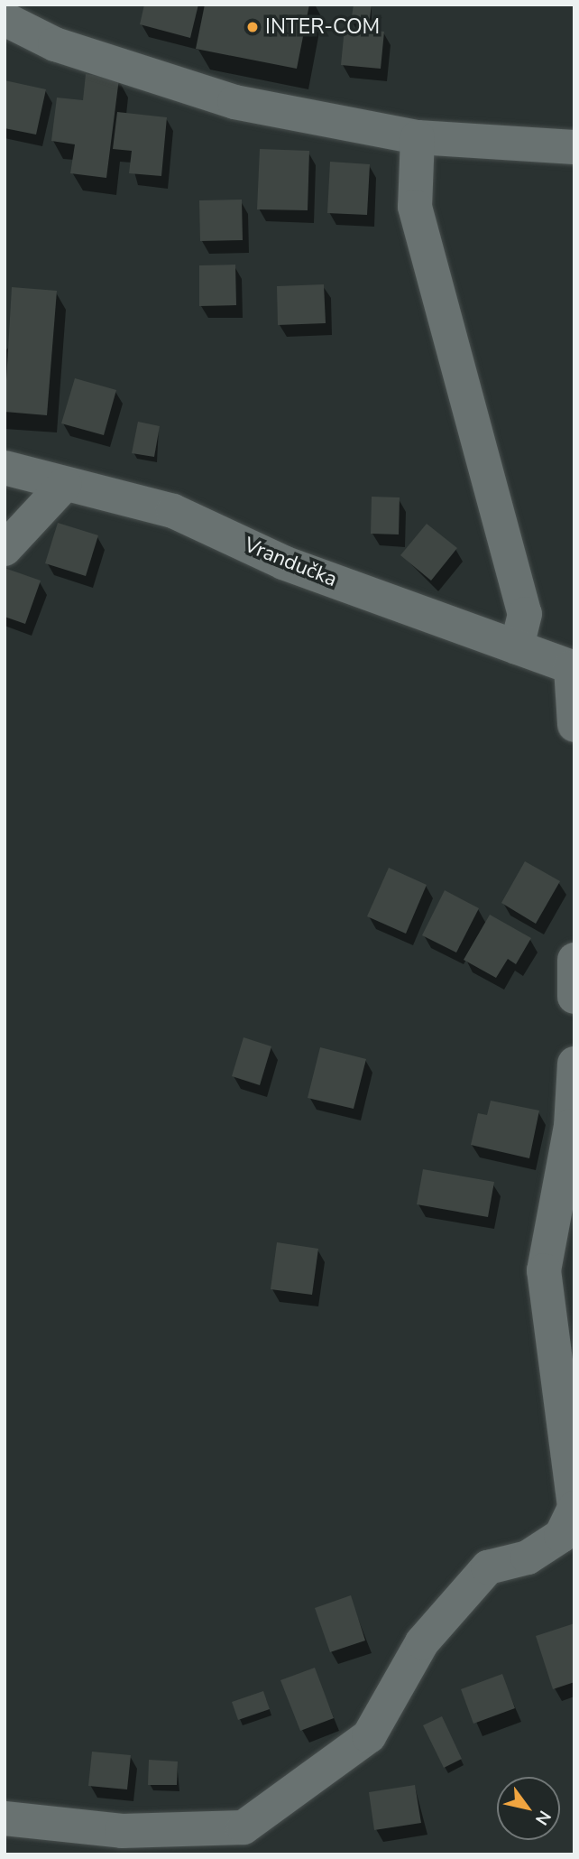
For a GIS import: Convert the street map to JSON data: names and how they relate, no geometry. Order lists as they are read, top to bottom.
{
  "streets": {
    "street": ["Vrandučka"]
  },
  "places": ["INTER-COM"],
  "north": "bottom right"
}
